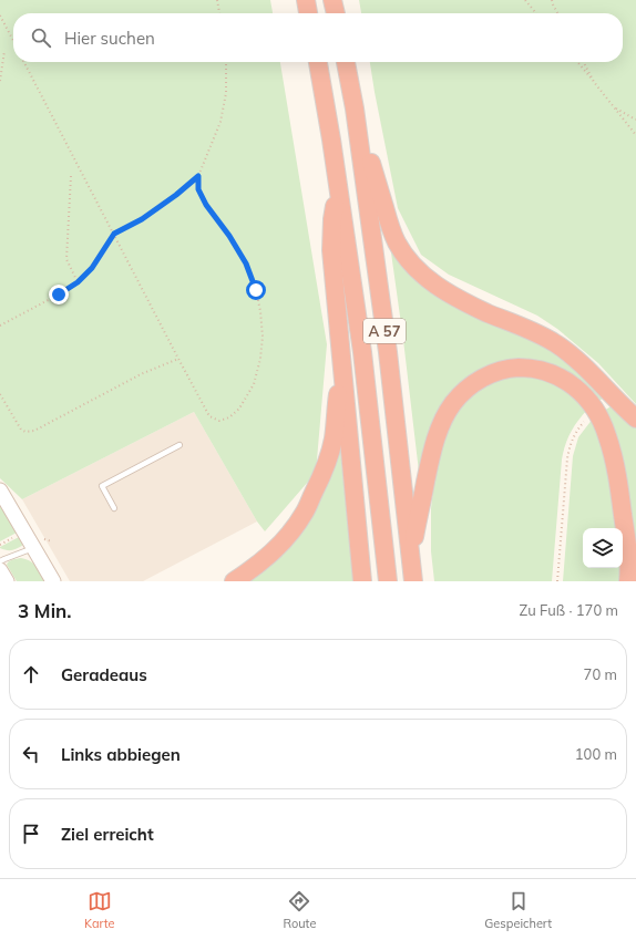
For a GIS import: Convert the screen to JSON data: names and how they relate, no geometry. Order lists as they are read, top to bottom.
{
  "streets": {
    "highway": ["A 57"]
  },
  "page": {
    "search": "Hier suchen",
    "heading": ["3 Min.", "Zu Fuß · 170 m"],
    "list": [
      ["Geradeaus", "70 m"],
      ["Links abbiegen", "100 m"],
      "Ziel erreicht"
    ],
    "nav": ["Karte", "Route", "Gespeichert"]
  }
}
